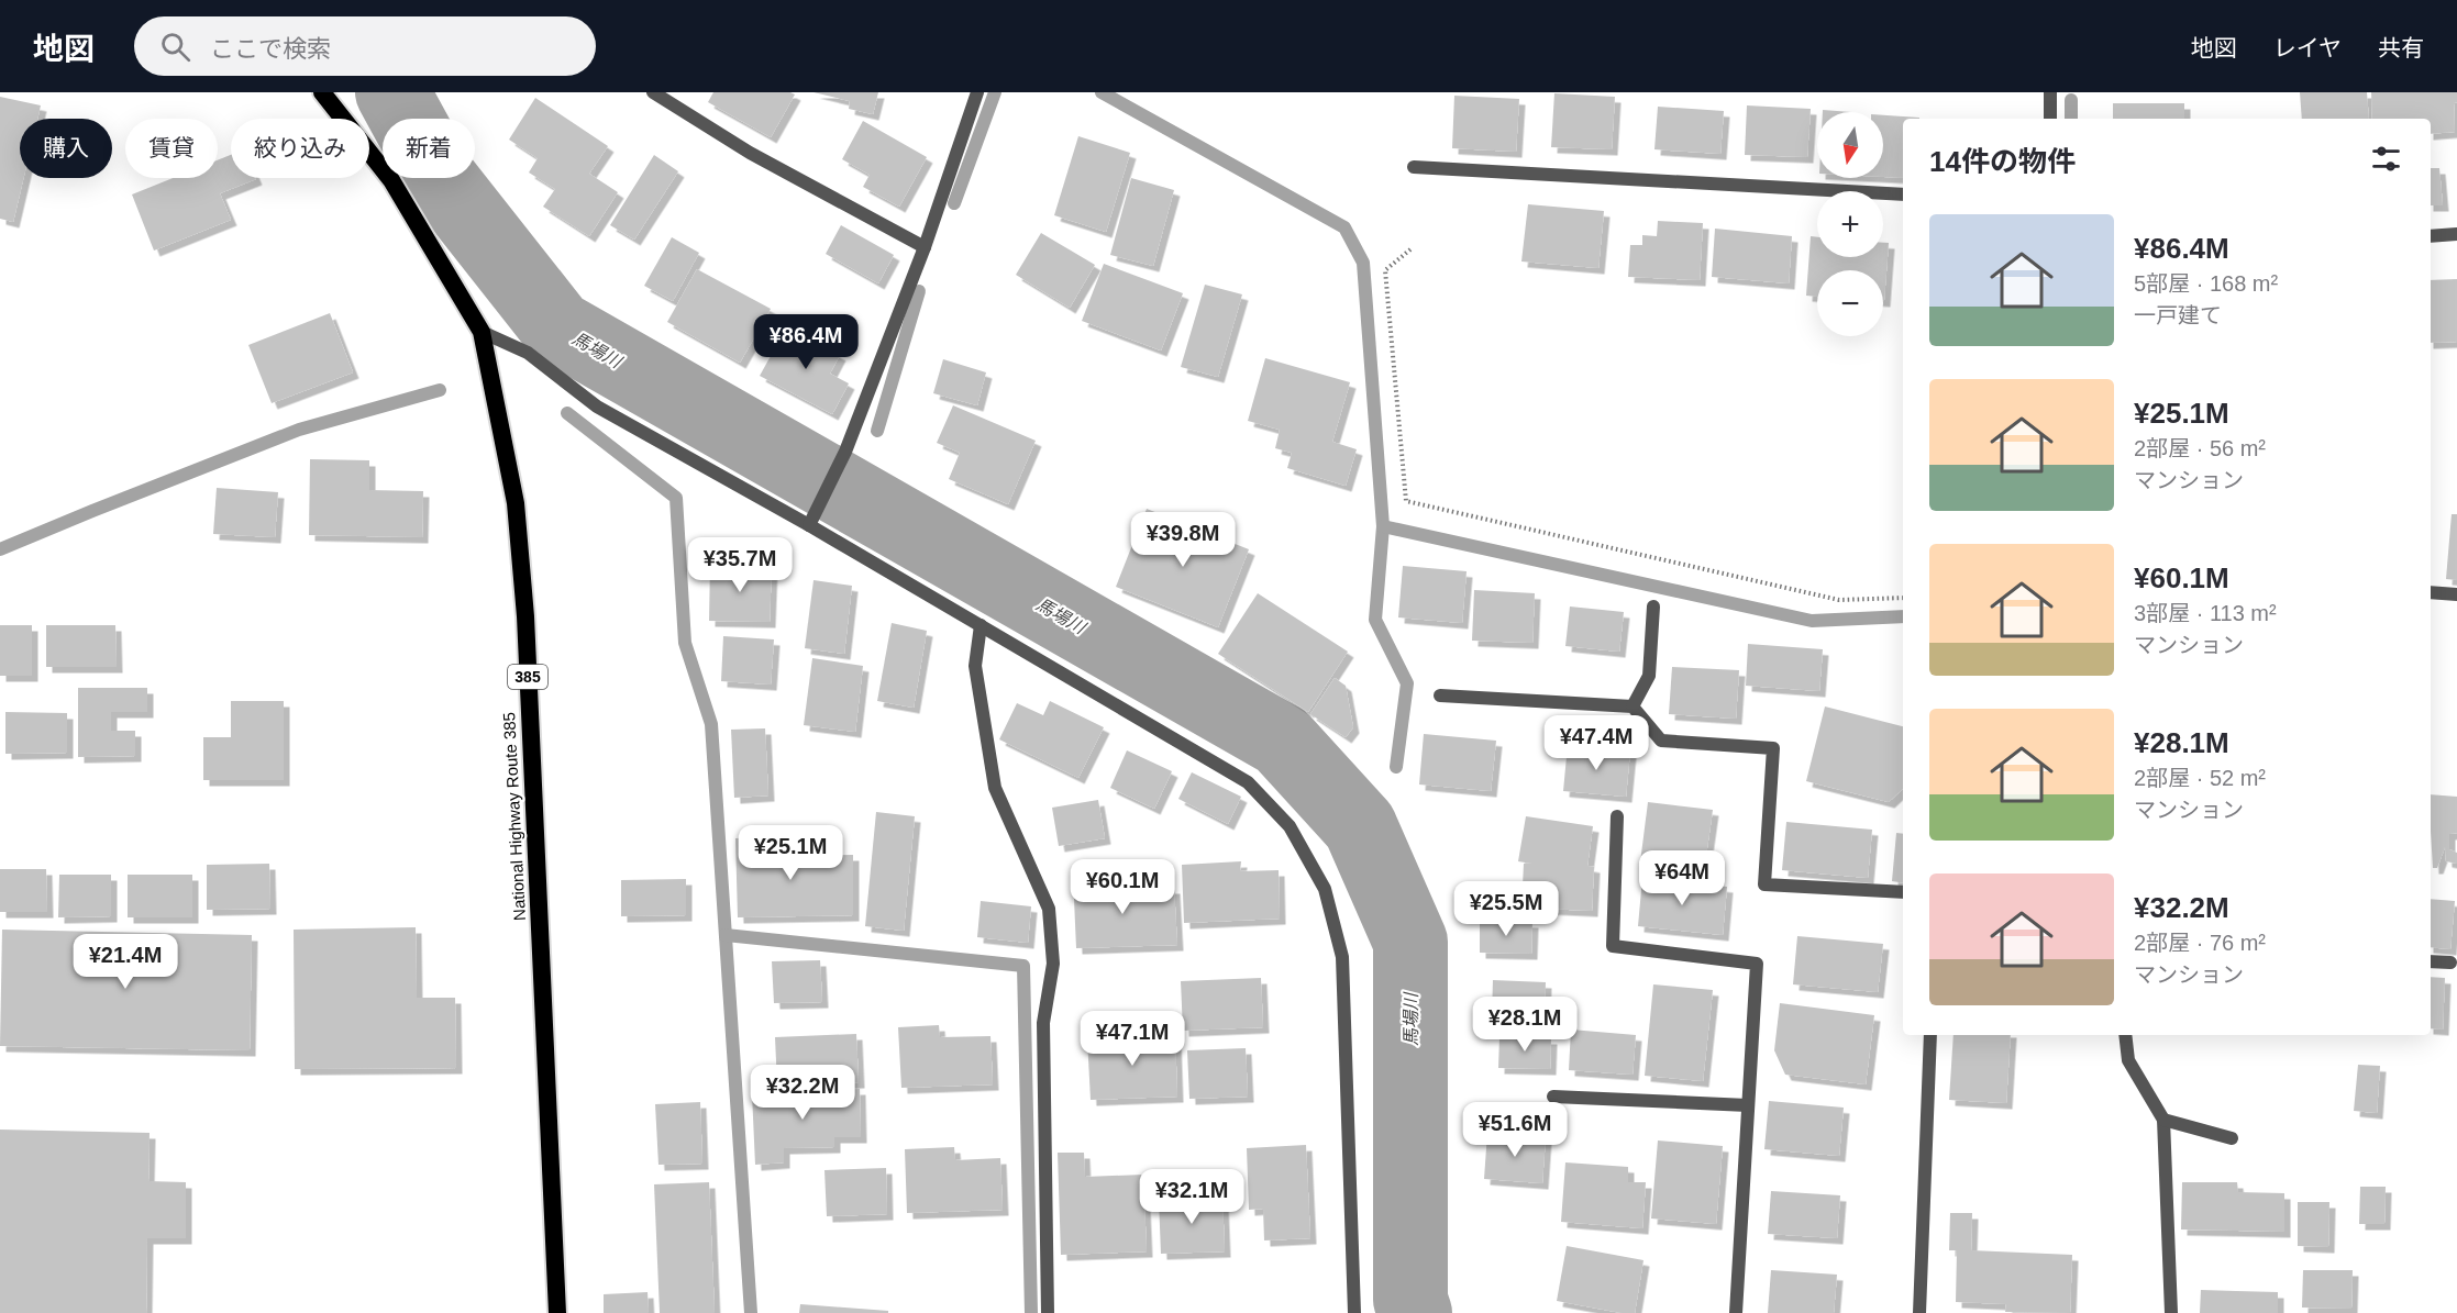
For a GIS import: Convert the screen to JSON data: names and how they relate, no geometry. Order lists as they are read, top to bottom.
{
  "streets": {
    "highway": ["385", "National Highway Route 385"]
  },
  "water": ["馬場川"],
  "north": "bottom",
  "page": {
    "header": "地図",
    "search": "ここで検索",
    "nav": ["地図", "レイヤ", "共有"],
    "map_buttons": ["+", "−"],
    "chip": [
      "購入",
      "賃貸",
      "絞り込み",
      "新着"
    ],
    "heading": "14件の物件",
    "list": [
      {
        "name": "¥86.4M",
        "note": "5部屋 · 168 m² · 一戸建て"
      },
      {
        "name": "¥25.1M",
        "note": "2部屋 · 56 m² · マンション"
      },
      {
        "name": "¥60.1M",
        "note": "3部屋 · 113 m² · マンション"
      },
      {
        "name": "¥28.1M",
        "note": "2部屋 · 52 m² · マンション"
      },
      {
        "name": "¥32.2M",
        "note": "2部屋 · 76 m² · マンション"
      }
    ],
    "price": [
      "¥86.4M",
      "¥39.8M",
      "¥35.7M",
      "¥47.4M",
      "¥25.1M",
      "¥64M",
      "¥60.1M",
      "¥25.5M",
      "¥21.4M",
      "¥28.1M",
      "¥47.1M",
      "¥32.2M",
      "¥51.6M",
      "¥32.1M"
    ]
  }
}
